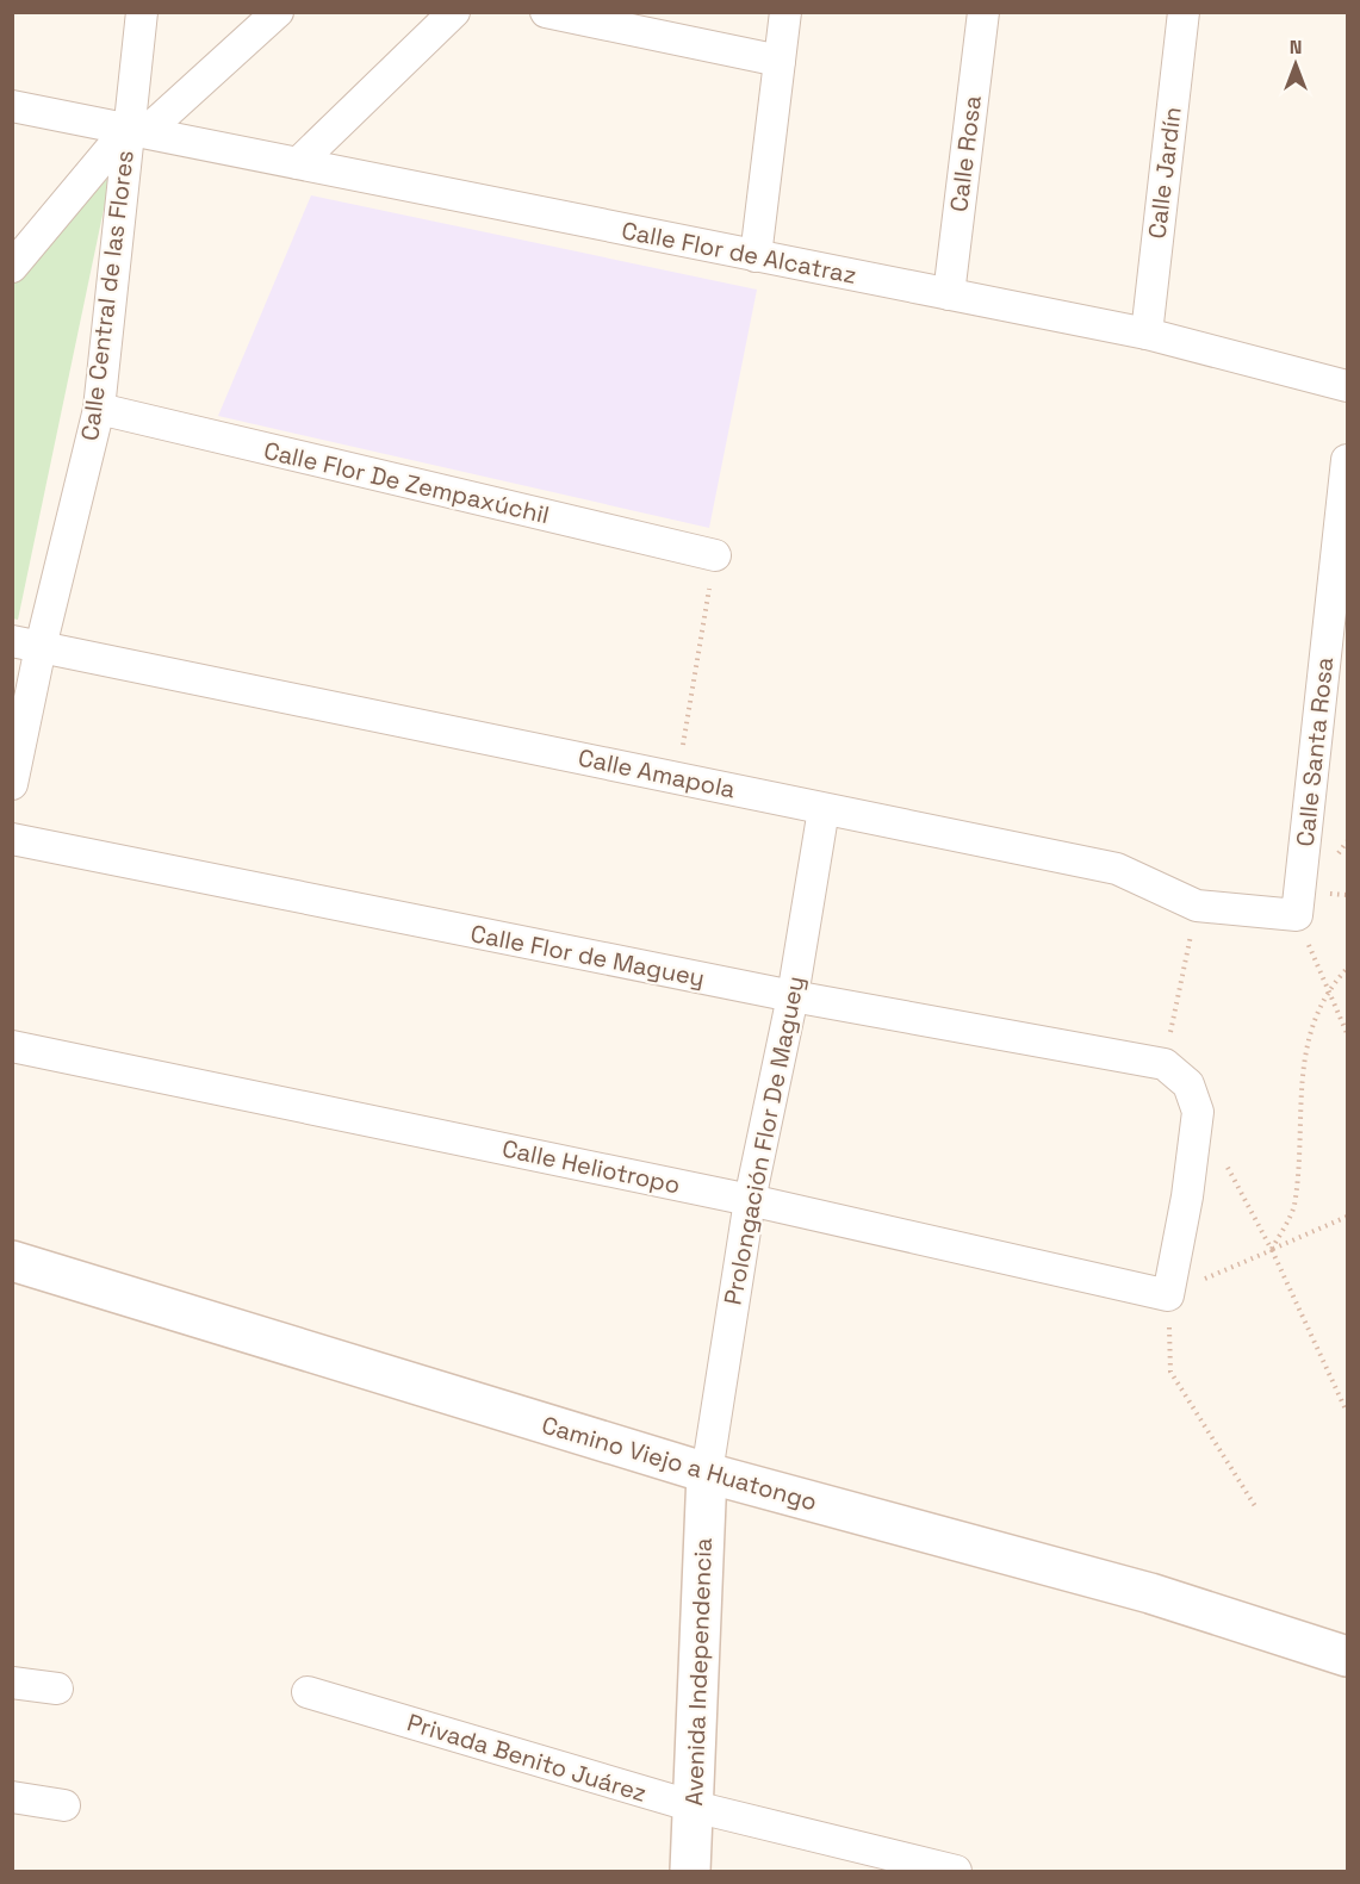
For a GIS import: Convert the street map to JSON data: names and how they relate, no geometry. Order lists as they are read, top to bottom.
{
  "streets": {
    "main road": ["Camino Viejo a Huatongo", "Avenida Independencia"],
    "street": [
      "Calle Rosa",
      "Calle Jardín",
      "Calle Flor de Alcatraz",
      "Calle Central de las Flores",
      "Calle Flor De Zempaxúchil",
      "Calle Santa Rosa",
      "Calle Amapola",
      "Calle Flor de Maguey",
      "Prolongación Flor De Maguey",
      "Calle Heliotropo",
      "Privada Benito Juárez"
    ]
  },
  "crossings": [
    ["Calle Rosa", "Calle Flor de Alcatraz"],
    ["Calle Jardín", "Calle Flor de Alcatraz"],
    ["Calle Flor de Alcatraz", "Calle Central de las Flores"],
    ["Calle Central de las Flores", "Calle Flor De Zempaxúchil"],
    ["Calle Central de las Flores", "Calle Amapola"],
    ["Calle Santa Rosa", "Calle Amapola"],
    ["Calle Amapola", "Prolongación Flor De Maguey"],
    ["Calle Flor de Maguey", "Prolongación Flor De Maguey"],
    ["Prolongación Flor De Maguey", "Calle Heliotropo"],
    ["Prolongación Flor De Maguey", "Camino Viejo a Huatongo"],
    ["Prolongación Flor De Maguey", "Avenida Independencia"],
    ["Camino Viejo a Huatongo", "Avenida Independencia"],
    ["Avenida Independencia", "Privada Benito Juárez"]
  ],
  "north": "top"
}
